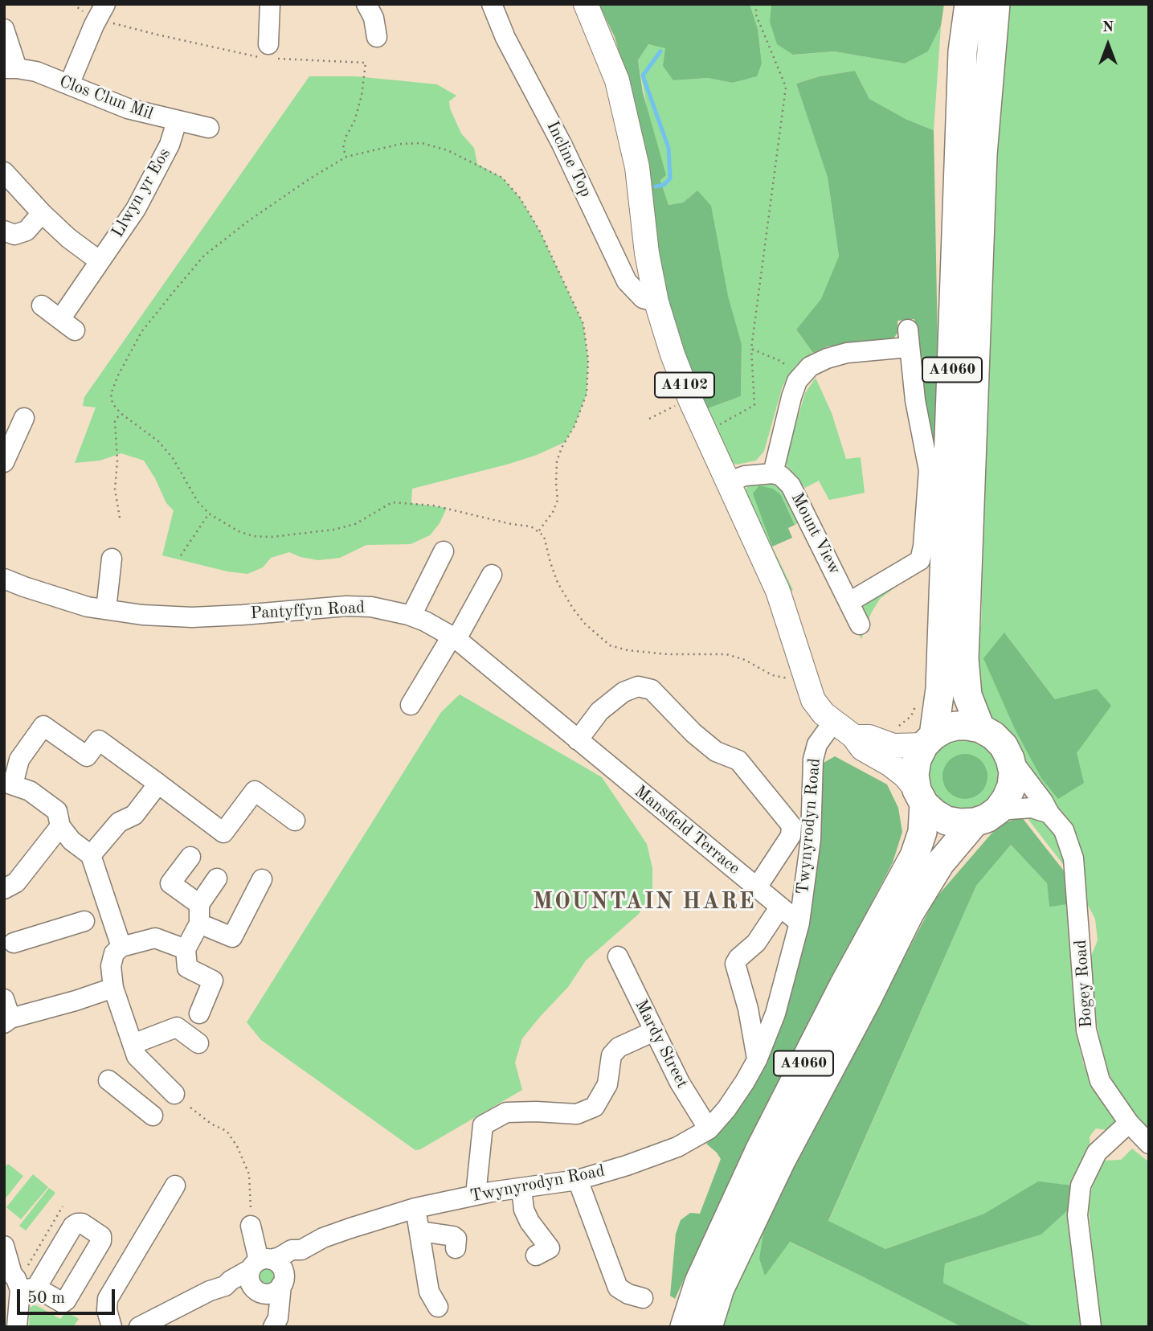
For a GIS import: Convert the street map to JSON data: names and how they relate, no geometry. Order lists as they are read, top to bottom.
{
  "streets": {
    "highway": ["A4060"],
    "main road": ["A4102"],
    "street": [
      "Clos Clun Mil",
      "Incline Top",
      "Llwyn yr Eos",
      "Mount View",
      "Pantyffyn Road",
      "Twynyrodyn Road",
      "Mansfield Terrace",
      "Bogey Road",
      "Mardy Street"
    ]
  },
  "crossings": [
    ["Clos Clun Mil", "Llwyn yr Eos"],
    ["Incline Top", "A4102"],
    ["A4060", "A4102"],
    ["A4060", "Bogey Road"],
    ["A4102", "Twynyrodyn Road"],
    ["A4102", "Bogey Road"],
    ["Pantyffyn Road", "Mansfield Terrace"],
    ["Twynyrodyn Road", "Mansfield Terrace"],
    ["Twynyrodyn Road", "Mardy Street"]
  ],
  "districts": ["MOUNTAIN HARE"],
  "scale_bar": "50 m",
  "north": "top"
}
